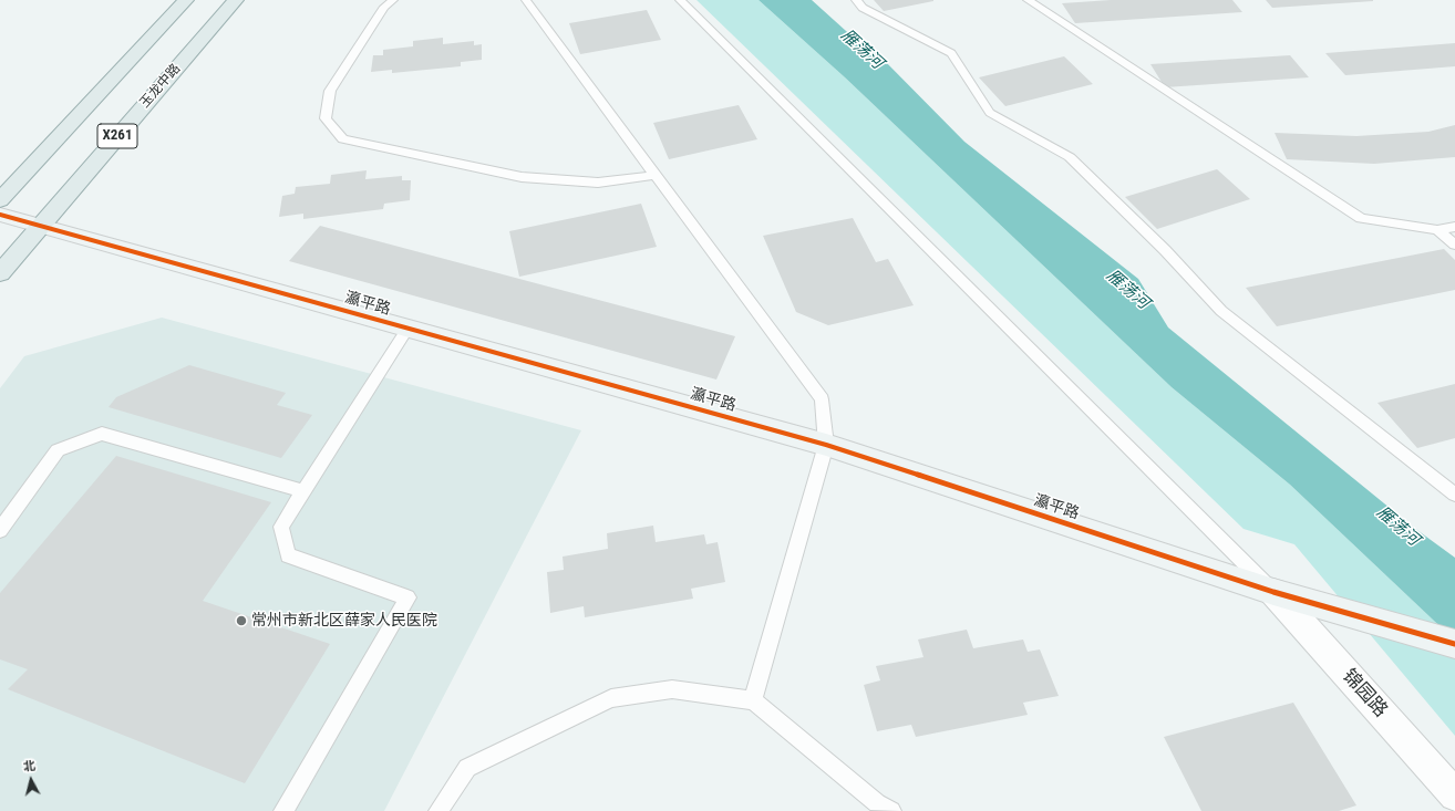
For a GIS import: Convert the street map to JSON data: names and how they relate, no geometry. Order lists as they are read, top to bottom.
{
  "streets": {
    "main road": ["玉龙中路", "X261"],
    "street": ["瀛平路", "锦园路"]
  },
  "crossings": [
    ["玉龙中路", "瀛平路"],
    ["瀛平路", "锦园路"]
  ],
  "water": ["雁荡河"],
  "places": ["常州市新北区薛家人民医院"],
  "north": "top"
}
